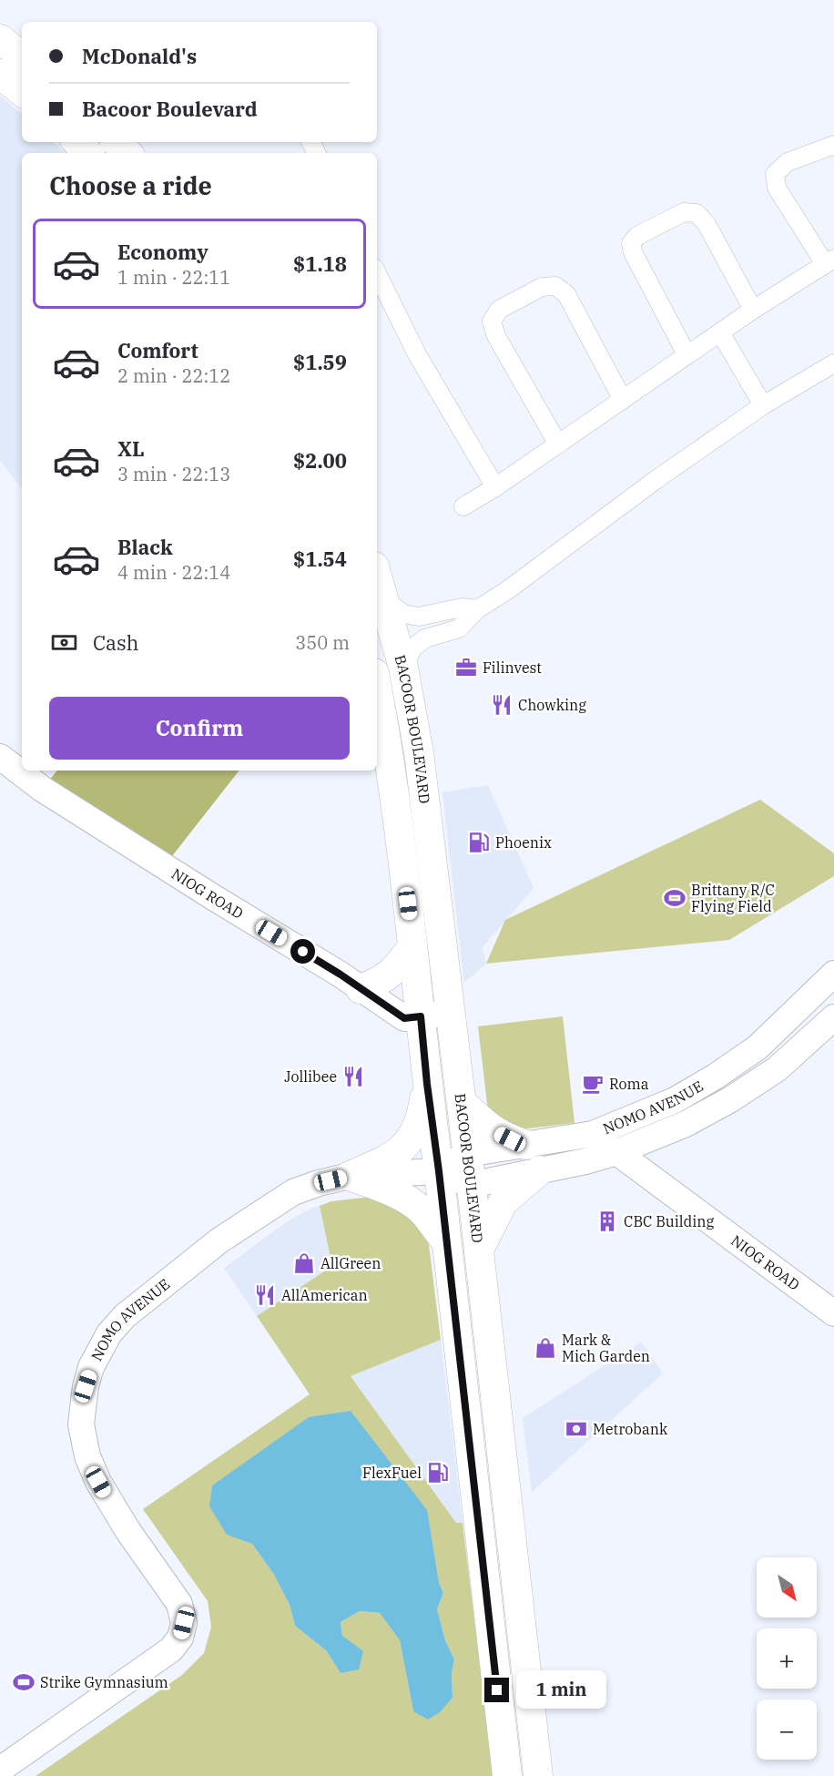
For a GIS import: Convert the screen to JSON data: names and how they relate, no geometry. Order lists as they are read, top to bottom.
{
  "streets": {
    "main road": ["BACOOR BOULEVARD"],
    "street": ["NIOG ROAD", "NOMO AVENUE"]
  },
  "crossings": [
    ["BACOOR BOULEVARD", "NIOG ROAD"],
    ["BACOOR BOULEVARD", "NOMO AVENUE"],
    ["NIOG ROAD", "NOMO AVENUE"]
  ],
  "places": {
    "office": ["Filinvest"],
    "restaurant": ["Chowking", "Jollibee", "AllAmerican"],
    "fuel station": ["Phoenix", "FlexFuel"],
    "sports": ["Brittany R/C Flying Field", "Strike Gymnasium"],
    "cafe": ["Roma"],
    "building": ["CBC Building"],
    "shop": ["AllGreen", "Mark & Mich Garden"],
    "bank": ["Metrobank"]
  },
  "north": "bottom right",
  "page": {
    "banner": ["McDonald's", "Bacoor Boulevard"],
    "heading": "Choose a ride",
    "list": [
      {
        "name": "Economy",
        "note": "1 min · 22:11",
        "value": "$1.18"
      },
      {
        "name": "Comfort",
        "note": "2 min · 22:12",
        "value": "$1.59"
      },
      {
        "name": "XL",
        "note": "3 min · 22:13",
        "value": "$2.00"
      },
      {
        "name": "Black",
        "note": "4 min · 22:14",
        "value": "$1.54"
      }
    ],
    "pay": ["Cash", "350 m"],
    "buttons": "Confirm",
    "map_buttons": ["+", "−"],
    "bubble": "1 min"
  }
}
